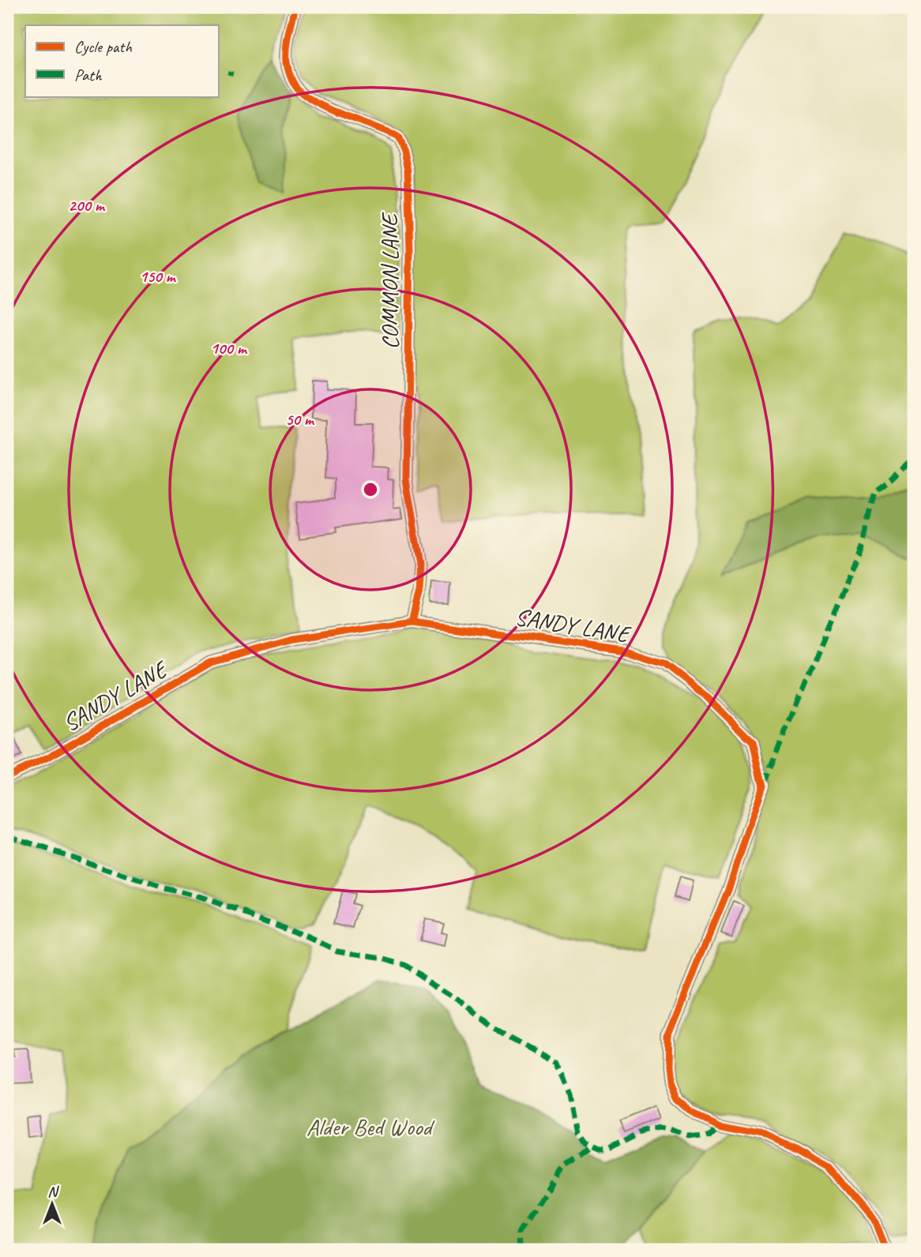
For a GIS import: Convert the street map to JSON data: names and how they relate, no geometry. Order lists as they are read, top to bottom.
{
  "streets": {
    "street": ["COMMON LANE", "SANDY LANE"]
  },
  "crossings": [
    ["COMMON LANE", "SANDY LANE"]
  ],
  "parks": ["Alder Bed Wood"],
  "legend": ["Cycle path", "Path"],
  "north": "top",
  "rings": [
    "200 m",
    "150 m",
    "100 m",
    "50 m"
  ]
}
